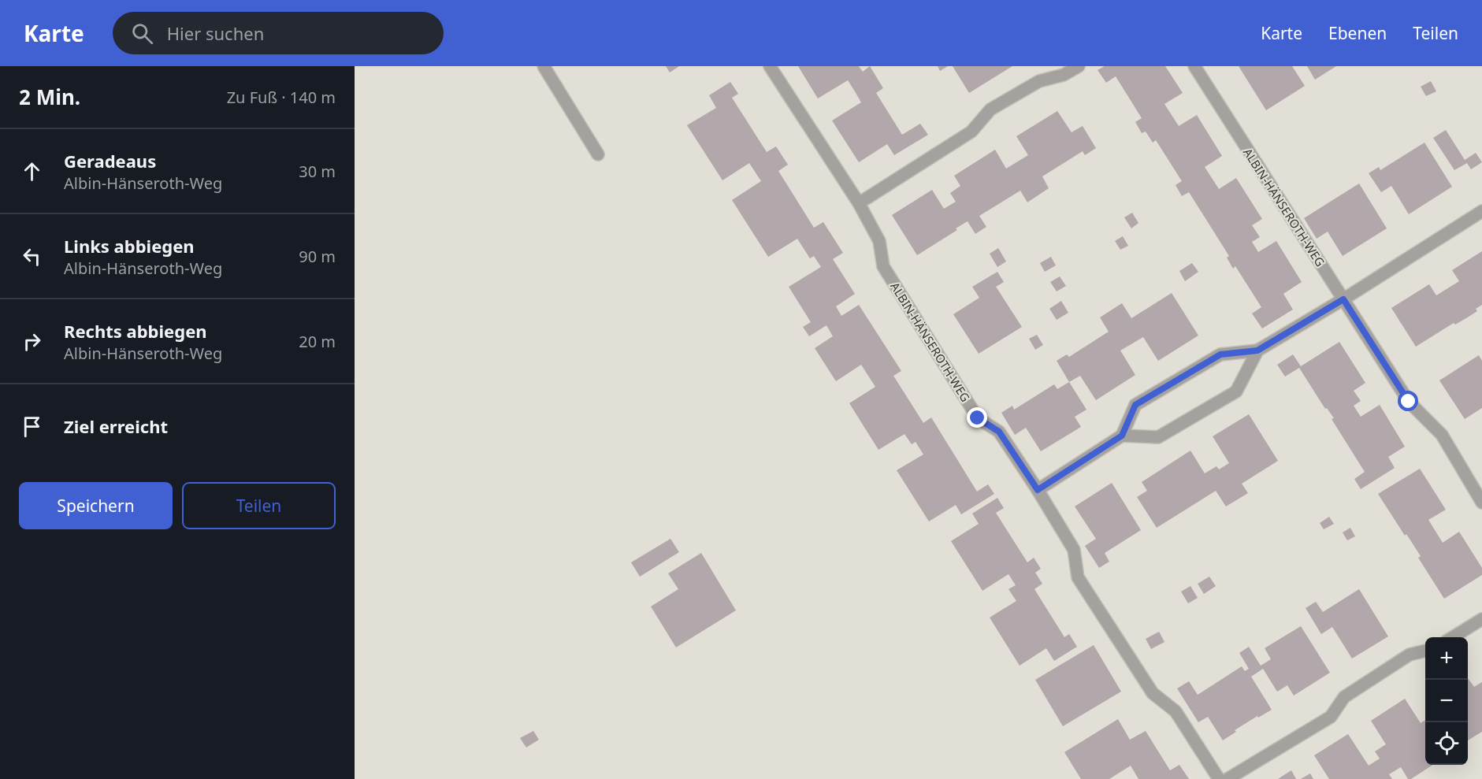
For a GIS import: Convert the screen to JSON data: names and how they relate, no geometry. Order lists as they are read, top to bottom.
{
  "streets": {
    "street": ["ALBIN-HÄNSEROTH-WEG"]
  },
  "page": {
    "header": "Karte",
    "search": "Hier suchen",
    "nav": ["Karte", "Ebenen", "Teilen"],
    "heading": ["2 Min.", "Zu Fuß · 140 m"],
    "list": [
      ["Geradeaus", "Albin-Hänseroth-Weg", "30 m"],
      ["Links abbiegen", "Albin-Hänseroth-Weg", "90 m"],
      ["Rechts abbiegen", "Albin-Hänseroth-Weg", "20 m"],
      "Ziel erreicht"
    ],
    "buttons": ["Speichern", "Teilen"],
    "map_buttons": ["+", "−"]
  }
}
